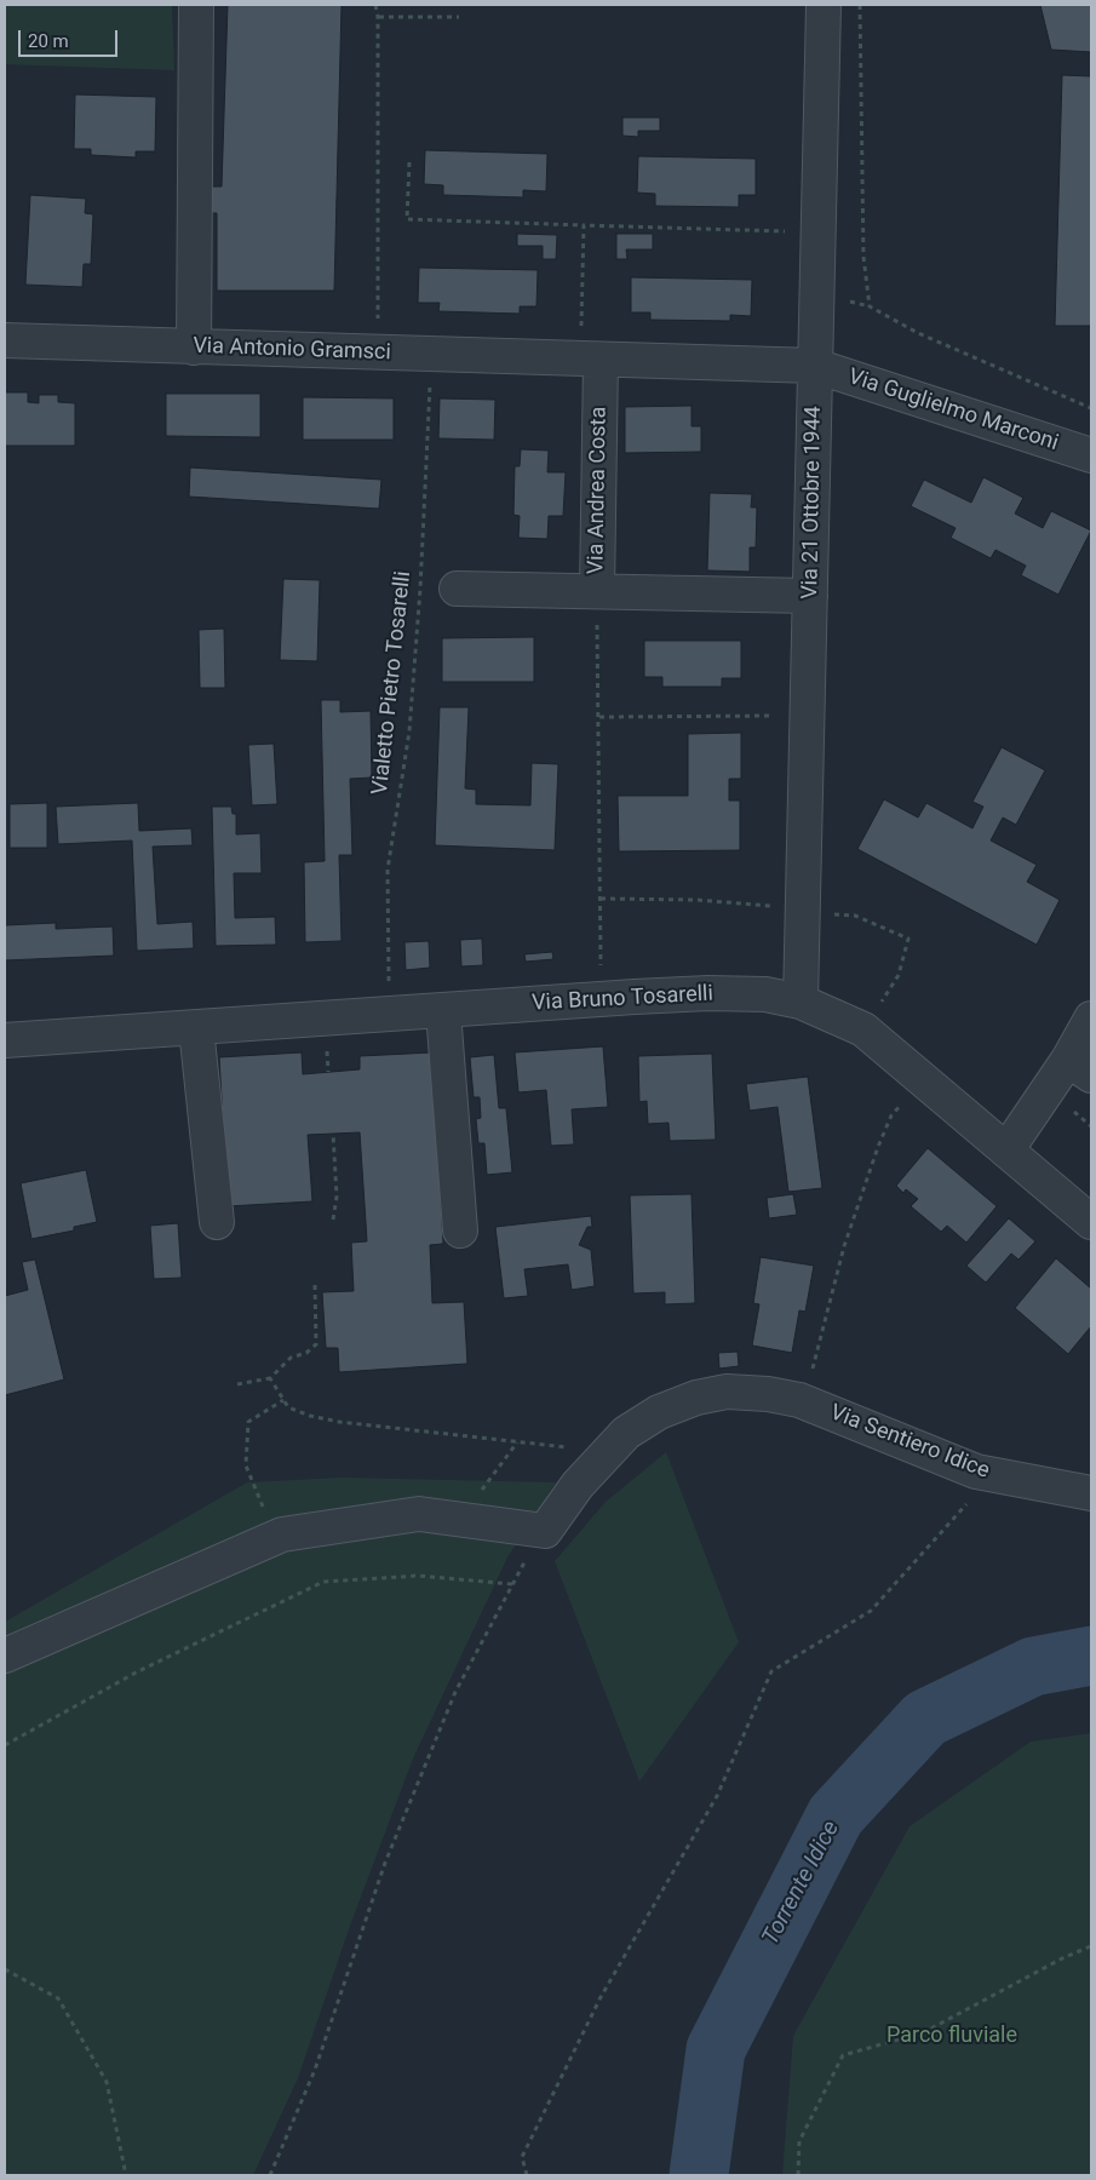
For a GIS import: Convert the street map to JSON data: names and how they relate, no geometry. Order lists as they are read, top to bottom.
{
  "streets": {
    "street": [
      "Via Antonio Gramsci",
      "Via Guglielmo Marconi",
      "Via Andrea Costa",
      "Via 21 Ottobre 1944",
      "Via Bruno Tosarelli",
      "Via Sentiero Idice"
    ],
    "path": ["Vialetto Pietro Tosarelli"]
  },
  "crossings": [
    ["Via Antonio Gramsci", "Via Guglielmo Marconi"],
    ["Via Antonio Gramsci", "Via Andrea Costa"],
    ["Via Antonio Gramsci", "Via 21 Ottobre 1944"],
    ["Via Antonio Gramsci", "Vialetto Pietro Tosarelli"],
    ["Via Guglielmo Marconi", "Via 21 Ottobre 1944"],
    ["Via Andrea Costa", "Via 21 Ottobre 1944"],
    ["Via 21 Ottobre 1944", "Via Bruno Tosarelli"],
    ["Vialetto Pietro Tosarelli", "Via Bruno Tosarelli"]
  ],
  "water": ["Torrente Idice"],
  "parks": ["Parco fluviale"],
  "scale_bar": "20 m"
}
